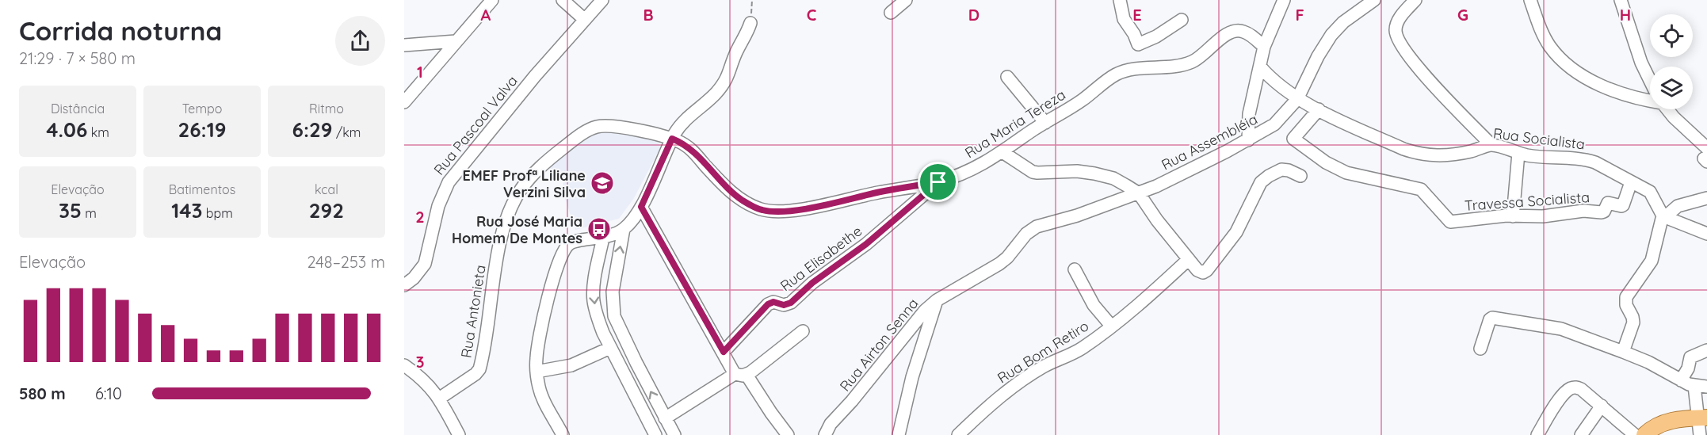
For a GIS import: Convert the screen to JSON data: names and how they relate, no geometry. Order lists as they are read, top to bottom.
{
  "streets": {
    "street": [
      "Rua Maria Tereza",
      "Rua Pascoal Valva",
      "Rua Socialista",
      "Rua Assembléia",
      "Travessa Socialista",
      "Rua Elisabethe",
      "Rua Antonieta",
      "Rua Airton Senna",
      "Rua Bom Retiro"
    ]
  },
  "crossings": [
    ["Rua Maria Tereza", "Rua Elisabethe"],
    ["Rua Maria Tereza", "Rua Antonieta"],
    ["Rua Socialista", "Rua Assembléia"],
    ["Rua Socialista", "Travessa Socialista"],
    ["Rua Assembléia", "Rua Airton Senna"]
  ],
  "places": {
    "school or university": ["EMEF Profª Liliane Verzini Silva"],
    "bus stop": ["Rua José Maria Homem De Montes"]
  },
  "page": {
    "heading": ["Corrida noturna", "21:29 · 7 × 580 m"],
    "stats": [
      ["Distância", "4.06 km"],
      ["Tempo", "26:19"],
      ["Ritmo", "6:29 /km"],
      ["Elevação", "35 m"],
      ["Batimentos", "143 bpm"],
      ["kcal", "292"]
    ],
    "chart": ["Elevação", "248–253 m"],
    "list": [
      {
        "name": "580 m",
        "note": "6:10"
      }
    ]
  },
  "grid": {
    "columns": [
      "A",
      "B",
      "C",
      "D",
      "E",
      "F",
      "G",
      "H"
    ],
    "rows": ["1", "2", "3"]
  }
}
